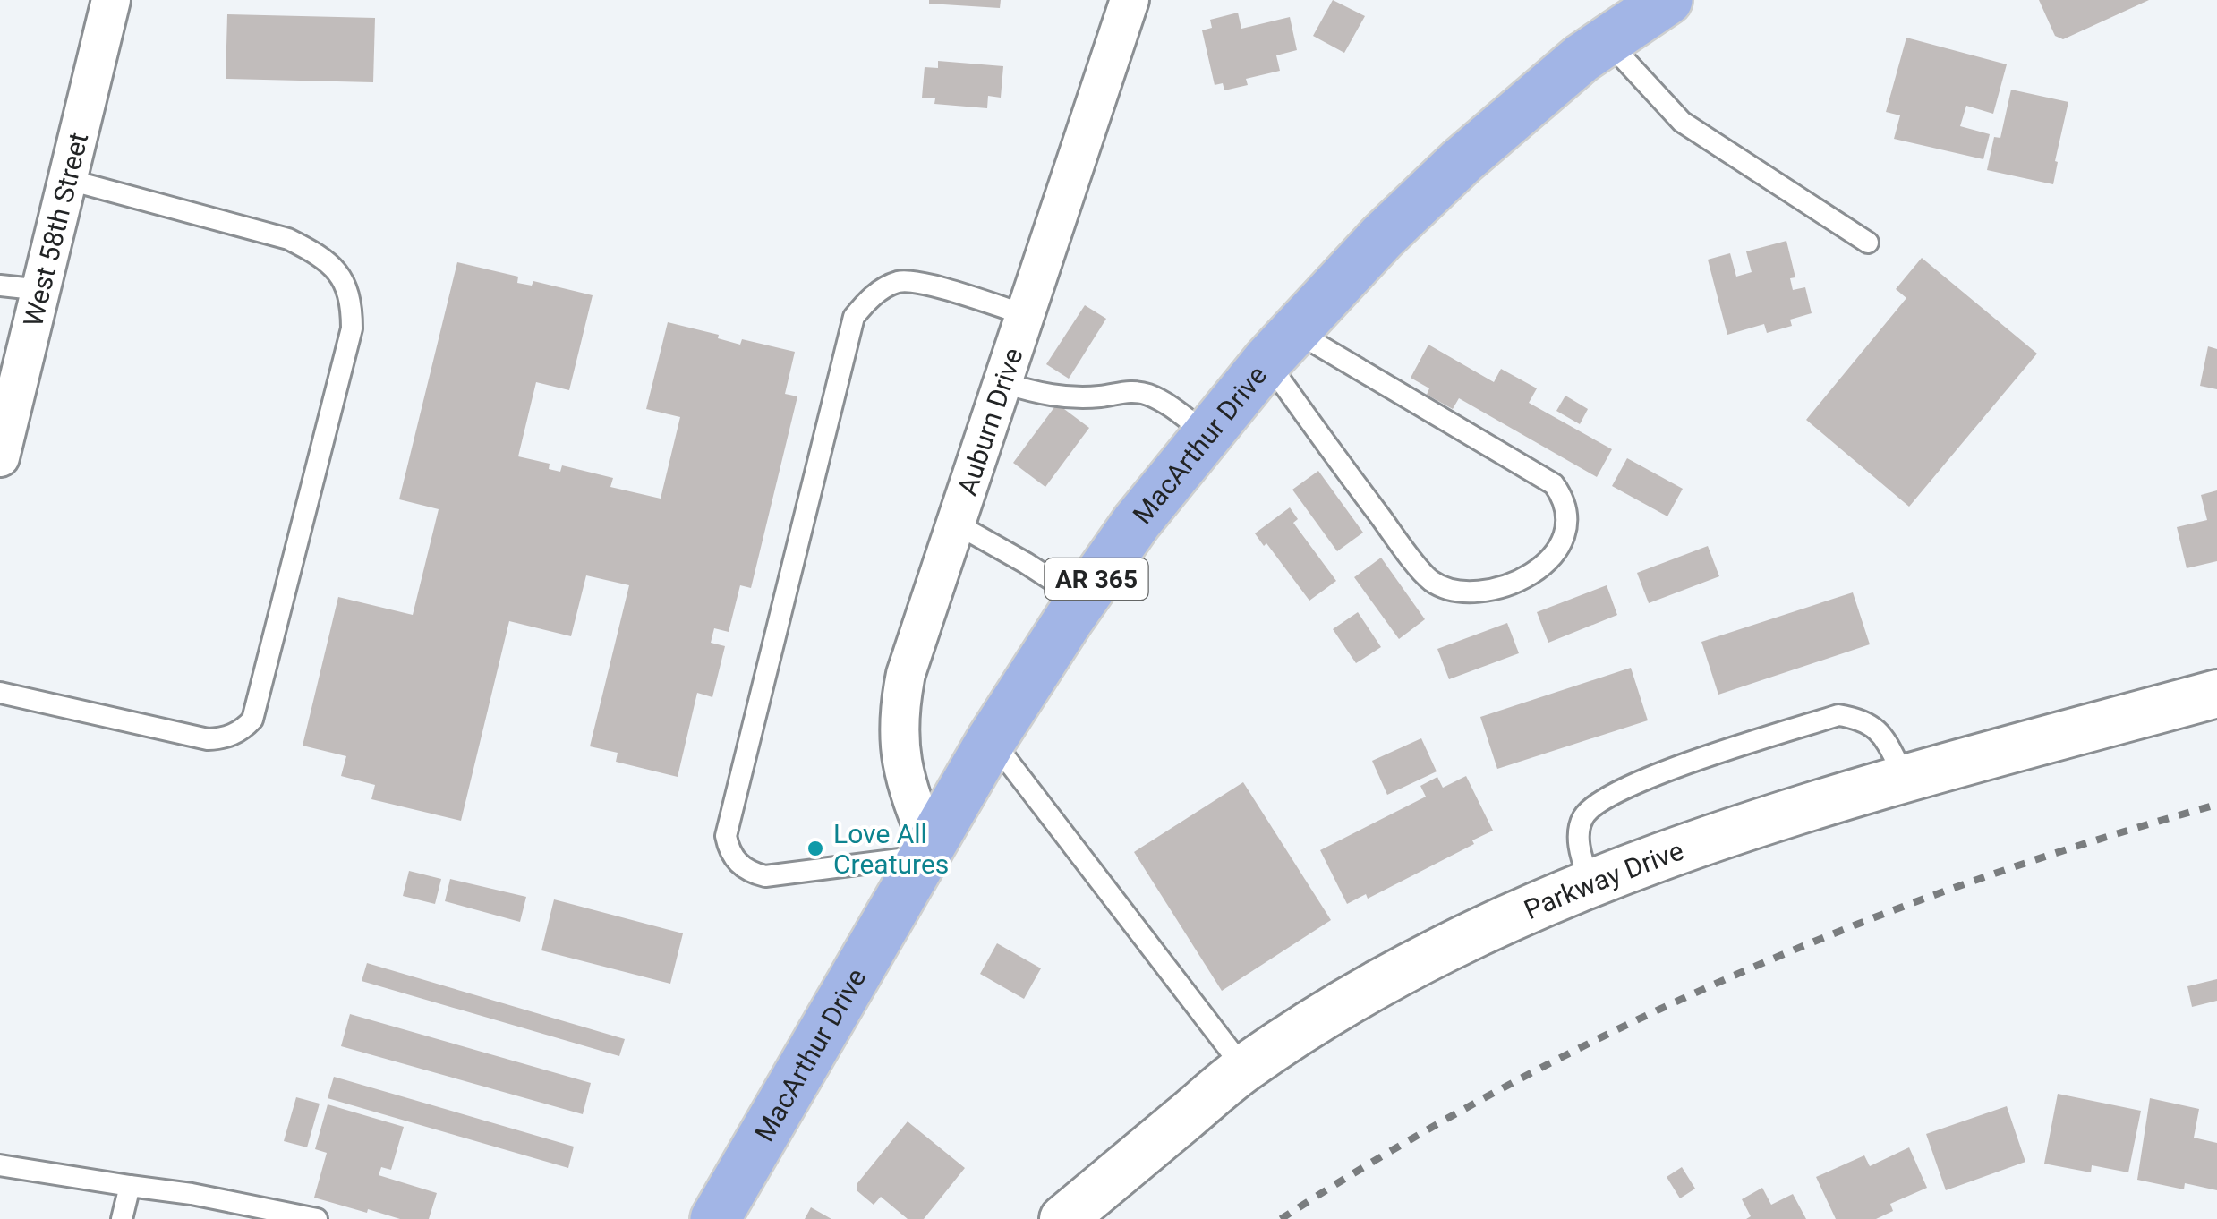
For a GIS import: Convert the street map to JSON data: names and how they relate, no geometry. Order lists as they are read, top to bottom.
{
  "streets": {
    "main road": ["MacArthur Drive", "AR 365"],
    "street": ["West 58th Street", "Auburn Drive", "Parkway Drive"]
  },
  "crossings": [
    ["Auburn Drive", "MacArthur Drive"]
  ],
  "places": ["Love All Creatures"]
}
